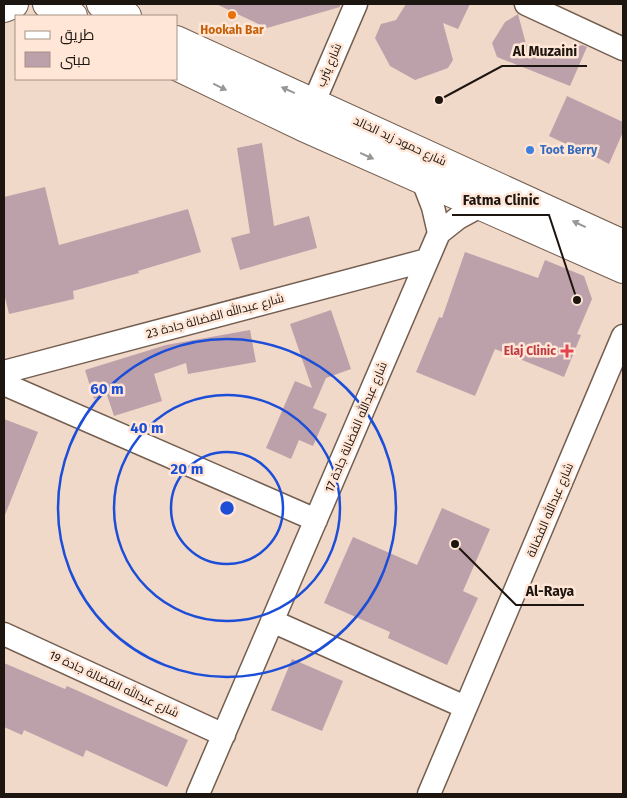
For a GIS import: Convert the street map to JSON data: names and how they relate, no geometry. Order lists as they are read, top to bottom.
{
  "streets": {
    "main road": ["شارع حمود زيد الخالد"],
    "street": [
      "شارع يثرب",
      "شارع عبدالله الفضالة جادة 23",
      "شارع عبدالله الفضالة جادة 17",
      "شارع عبدالله الفضالة",
      "شارع عبدالله الفضالة جادة 19"
    ]
  },
  "crossings": [
    ["شارع يثرب", "شارع حمود زيد الخالد"],
    ["شارع عبدالله الفضالة جادة 23", "شارع عبدالله الفضالة جادة 17"],
    ["شارع عبدالله الفضالة جادة 17", "شارع عبدالله الفضالة جادة 19"]
  ],
  "places": {
    "other": [
      "Hookah Bar",
      "Al Muzaini",
      "Toot Berry",
      "Fatma Clinic",
      "Al-Raya"
    ],
    "health": ["Elaj Clinic"]
  },
  "legend": ["طريق", "مبنى"],
  "rings": ["60 m", "40 m", "20 m"]
}
